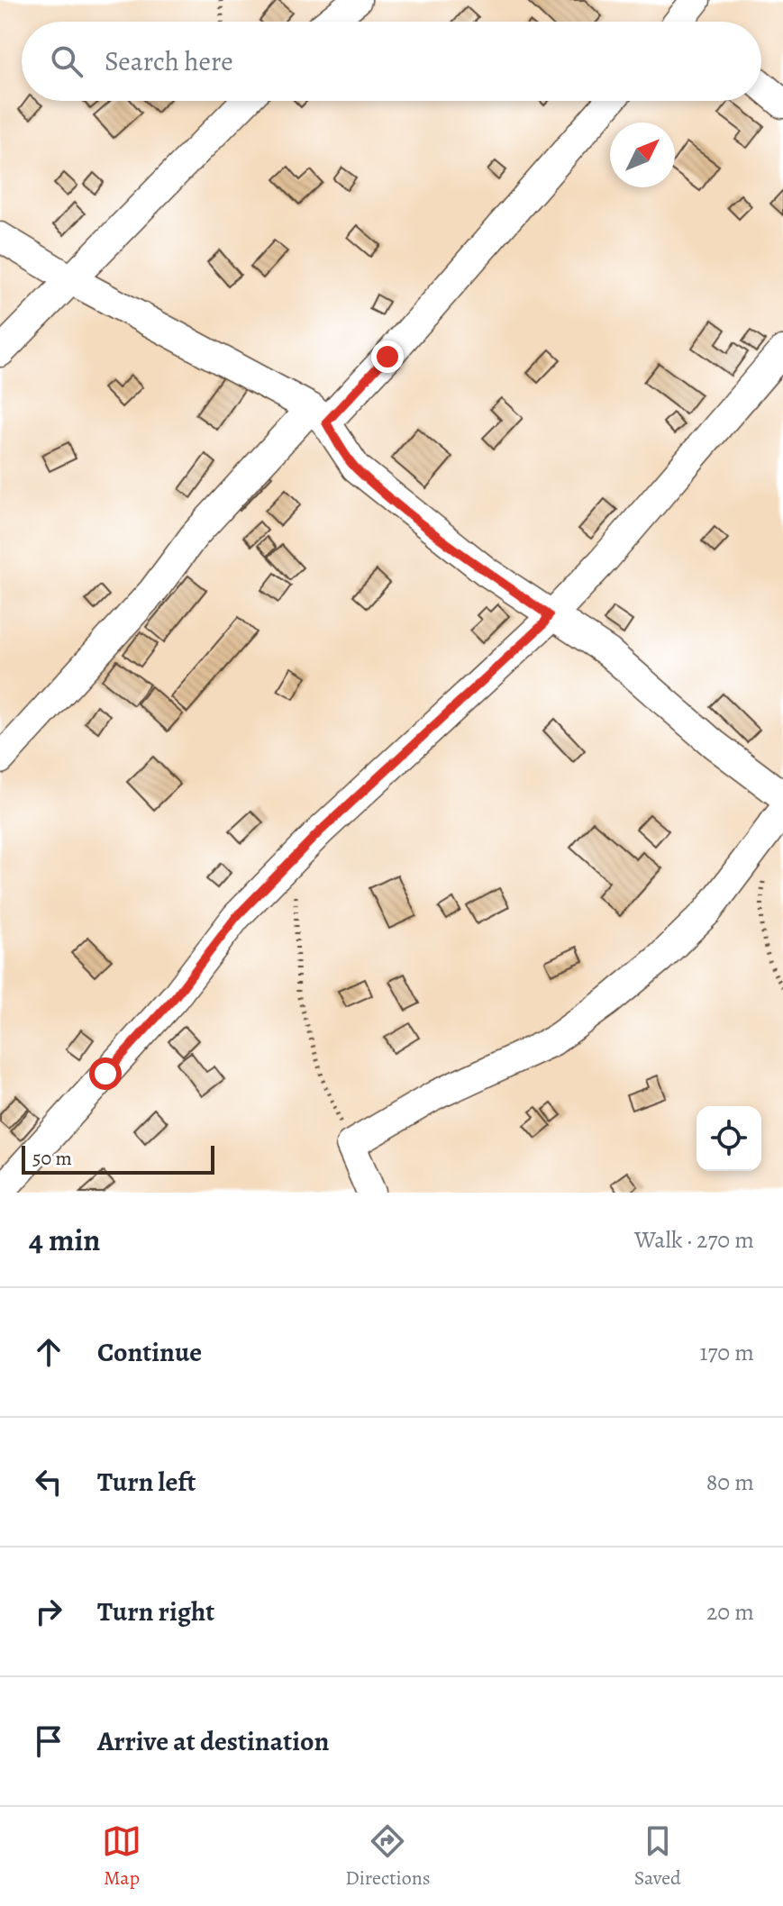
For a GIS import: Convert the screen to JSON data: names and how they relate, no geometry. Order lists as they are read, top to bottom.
{
  "scale_bar": "50 m",
  "north": "top right",
  "page": {
    "search": "Search here",
    "scale": "50 m",
    "heading": ["4 min", "Walk · 270 m"],
    "list": [
      ["Continue", "170 m"],
      ["Turn left", "80 m"],
      ["Turn right", "20 m"],
      "Arrive at destination"
    ],
    "nav": ["Map", "Directions", "Saved"]
  }
}
